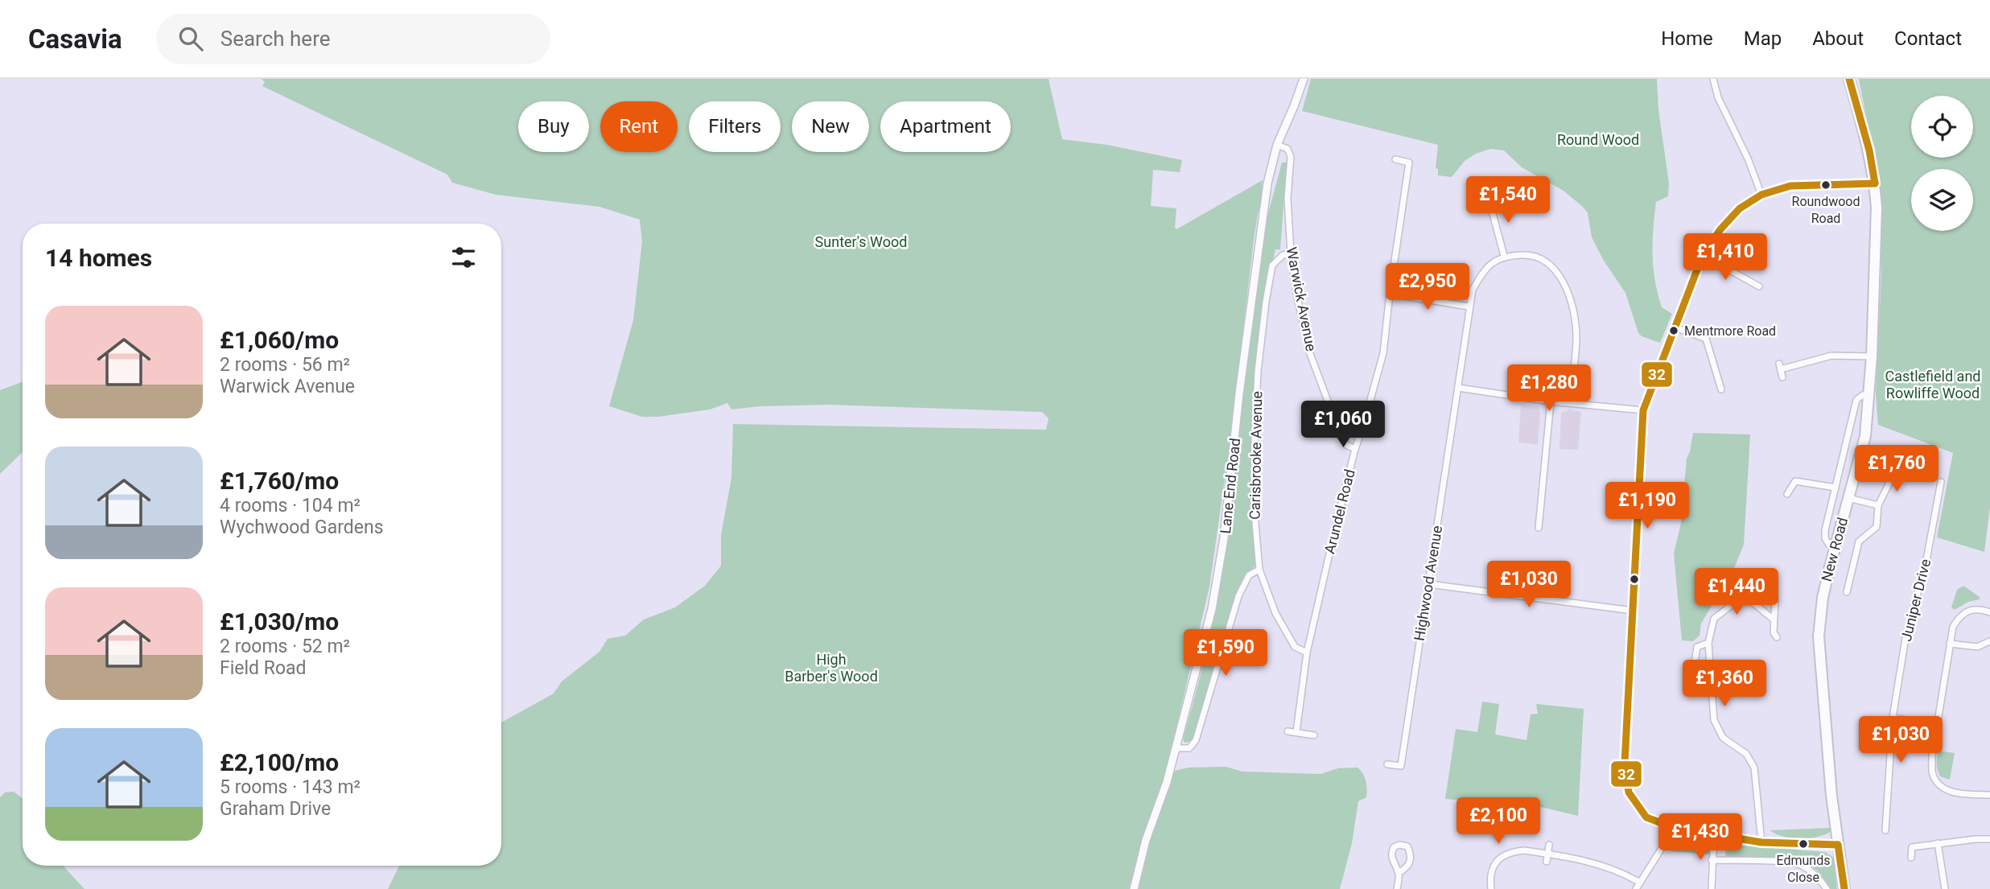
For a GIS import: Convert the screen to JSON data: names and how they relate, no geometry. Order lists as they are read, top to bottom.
{
  "streets": {
    "highway": ["New Road"],
    "street": [
      "Warwick Avenue",
      "Carisbrooke Avenue",
      "Lane End Road",
      "Arundel Road",
      "Highwood Avenue",
      "Juniper Drive"
    ]
  },
  "crossings": [
    ["Warwick Avenue", "Carisbrooke Avenue"],
    ["Warwick Avenue", "Lane End Road"],
    ["Warwick Avenue", "Arundel Road"],
    ["Carisbrooke Avenue", "Arundel Road"]
  ],
  "parks": [
    "Round Wood",
    "Sunter's Wood",
    "Castlefield and Rowliffe Wood",
    "High Barber's Wood"
  ],
  "places": ["Roundwood Road", "Mentmore Road", "Edmunds Close"],
  "lines": ["transit line 32"],
  "page": {
    "header": "Casavia",
    "search": "Search here",
    "nav": [
      "Home",
      "Map",
      "About",
      "Contact"
    ],
    "chip": [
      "Buy",
      "Rent",
      "Filters",
      "New",
      "Apartment"
    ],
    "price": [
      "£1,540",
      "£1,410",
      "£2,950",
      "£1,280",
      "£1,060",
      "£1,760",
      "£1,190",
      "£1,030",
      "£1,440",
      "£1,590",
      "£1,360",
      "£1,030",
      "£2,100",
      "£1,430"
    ],
    "heading": "14 homes",
    "list": [
      {
        "name": "£1,060/mo",
        "note": "2 rooms · 56 m² · Warwick Avenue"
      },
      {
        "name": "£1,760/mo",
        "note": "4 rooms · 104 m² · Wychwood Gardens"
      },
      {
        "name": "£1,030/mo",
        "note": "2 rooms · 52 m² · Field Road"
      },
      {
        "name": "£2,100/mo",
        "note": "5 rooms · 143 m² · Graham Drive"
      }
    ]
  }
}
